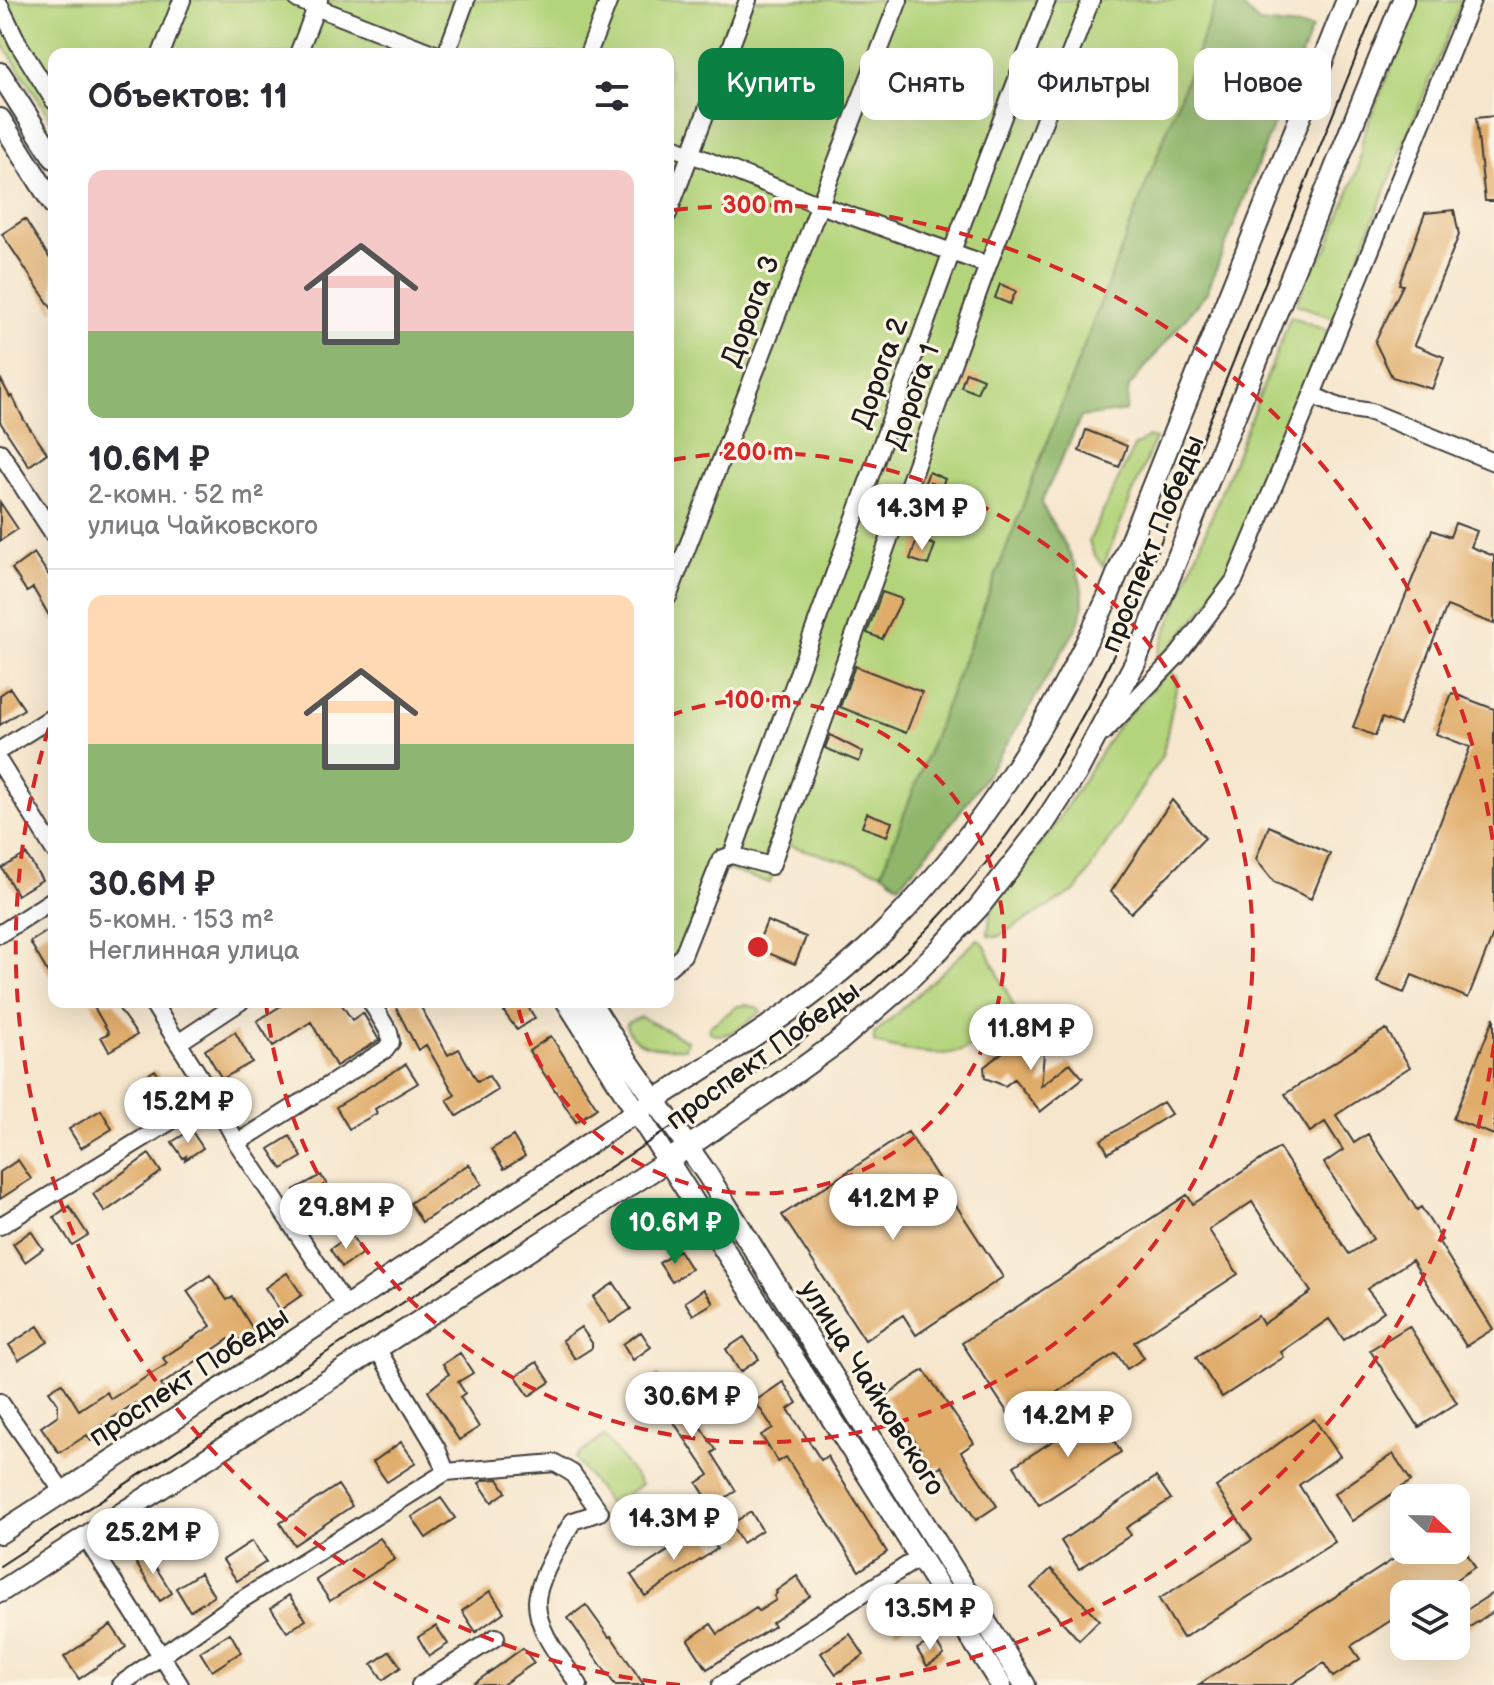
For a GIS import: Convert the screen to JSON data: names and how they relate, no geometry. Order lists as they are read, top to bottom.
{
  "streets": {
    "main road": ["проспект Победы", "улица Чайковского"],
    "street": ["Дорога 3", "Дорога 2", "Дорога 1"]
  },
  "crossings": [
    ["Дорога 2", "Дорога 1"],
    ["проспект Победы", "улица Чайковского"]
  ],
  "north": "right",
  "page": {
    "chip": [
      "Купить",
      "Снять",
      "Фильтры",
      "Новое"
    ],
    "heading": "Объектов: 11",
    "list": [
      {
        "name": "10.6M ₽",
        "note": "2-комн. · 52 m² · улица Чайковского"
      },
      {
        "name": "30.6M ₽",
        "note": "5-комн. · 153 m² · Неглинная улица"
      }
    ],
    "price": [
      "14.3M ₽",
      "11.8M ₽",
      "15.2M ₽",
      "41.2M ₽",
      "29.8M ₽",
      "10.6M ₽",
      "30.6M ₽",
      "14.2M ₽",
      "14.3M ₽",
      "25.2M ₽",
      "13.5M ₽"
    ]
  },
  "rings": ["300 m", "200 m", "100 m"]
}
